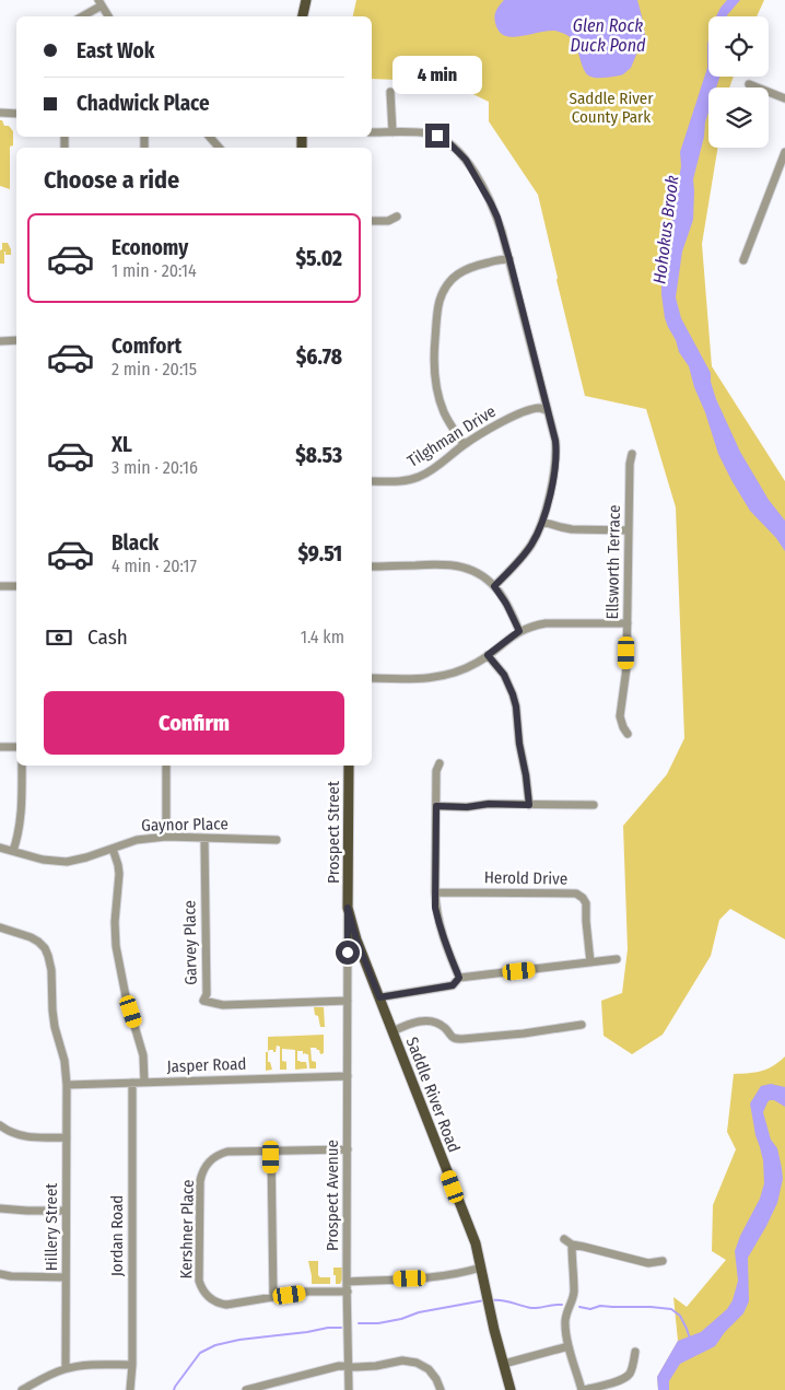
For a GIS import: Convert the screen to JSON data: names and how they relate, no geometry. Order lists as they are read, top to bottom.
{
  "streets": {
    "main road": ["Prospect Street", "Saddle River Road"],
    "street": [
      "Tilghman Drive",
      "Ellsworth Terrace",
      "Gaynor Place",
      "Herold Drive",
      "Garvey Place",
      "Jasper Road",
      "Prospect Avenue",
      "Hillery Street",
      "Kershner Place",
      "Jordan Road"
    ]
  },
  "crossings": [
    ["Gaynor Place", "Garvey Place"],
    ["Prospect Street", "Garvey Place"],
    ["Prospect Street", "Saddle River Road"],
    ["Prospect Street", "Prospect Avenue"],
    ["Garvey Place", "Prospect Avenue"],
    ["Jasper Road", "Prospect Avenue"],
    ["Jasper Road", "Hillery Street"],
    ["Jasper Road", "Jordan Road"],
    ["Prospect Avenue", "Kershner Place"]
  ],
  "water": ["Glen Rock Duck Pond", "Hohokus Brook"],
  "parks": ["Saddle River County Park"],
  "page": {
    "banner": ["East Wok", "Chadwick Place"],
    "bubble": "4 min",
    "heading": "Choose a ride",
    "list": [
      {
        "name": "Economy",
        "note": "1 min · 20:14",
        "value": "$5.02"
      },
      {
        "name": "Comfort",
        "note": "2 min · 20:15",
        "value": "$6.78"
      },
      {
        "name": "XL",
        "note": "3 min · 20:16",
        "value": "$8.53"
      },
      {
        "name": "Black",
        "note": "4 min · 20:17",
        "value": "$9.51"
      }
    ],
    "pay": ["Cash", "1.4 km"],
    "buttons": "Confirm"
  }
}
